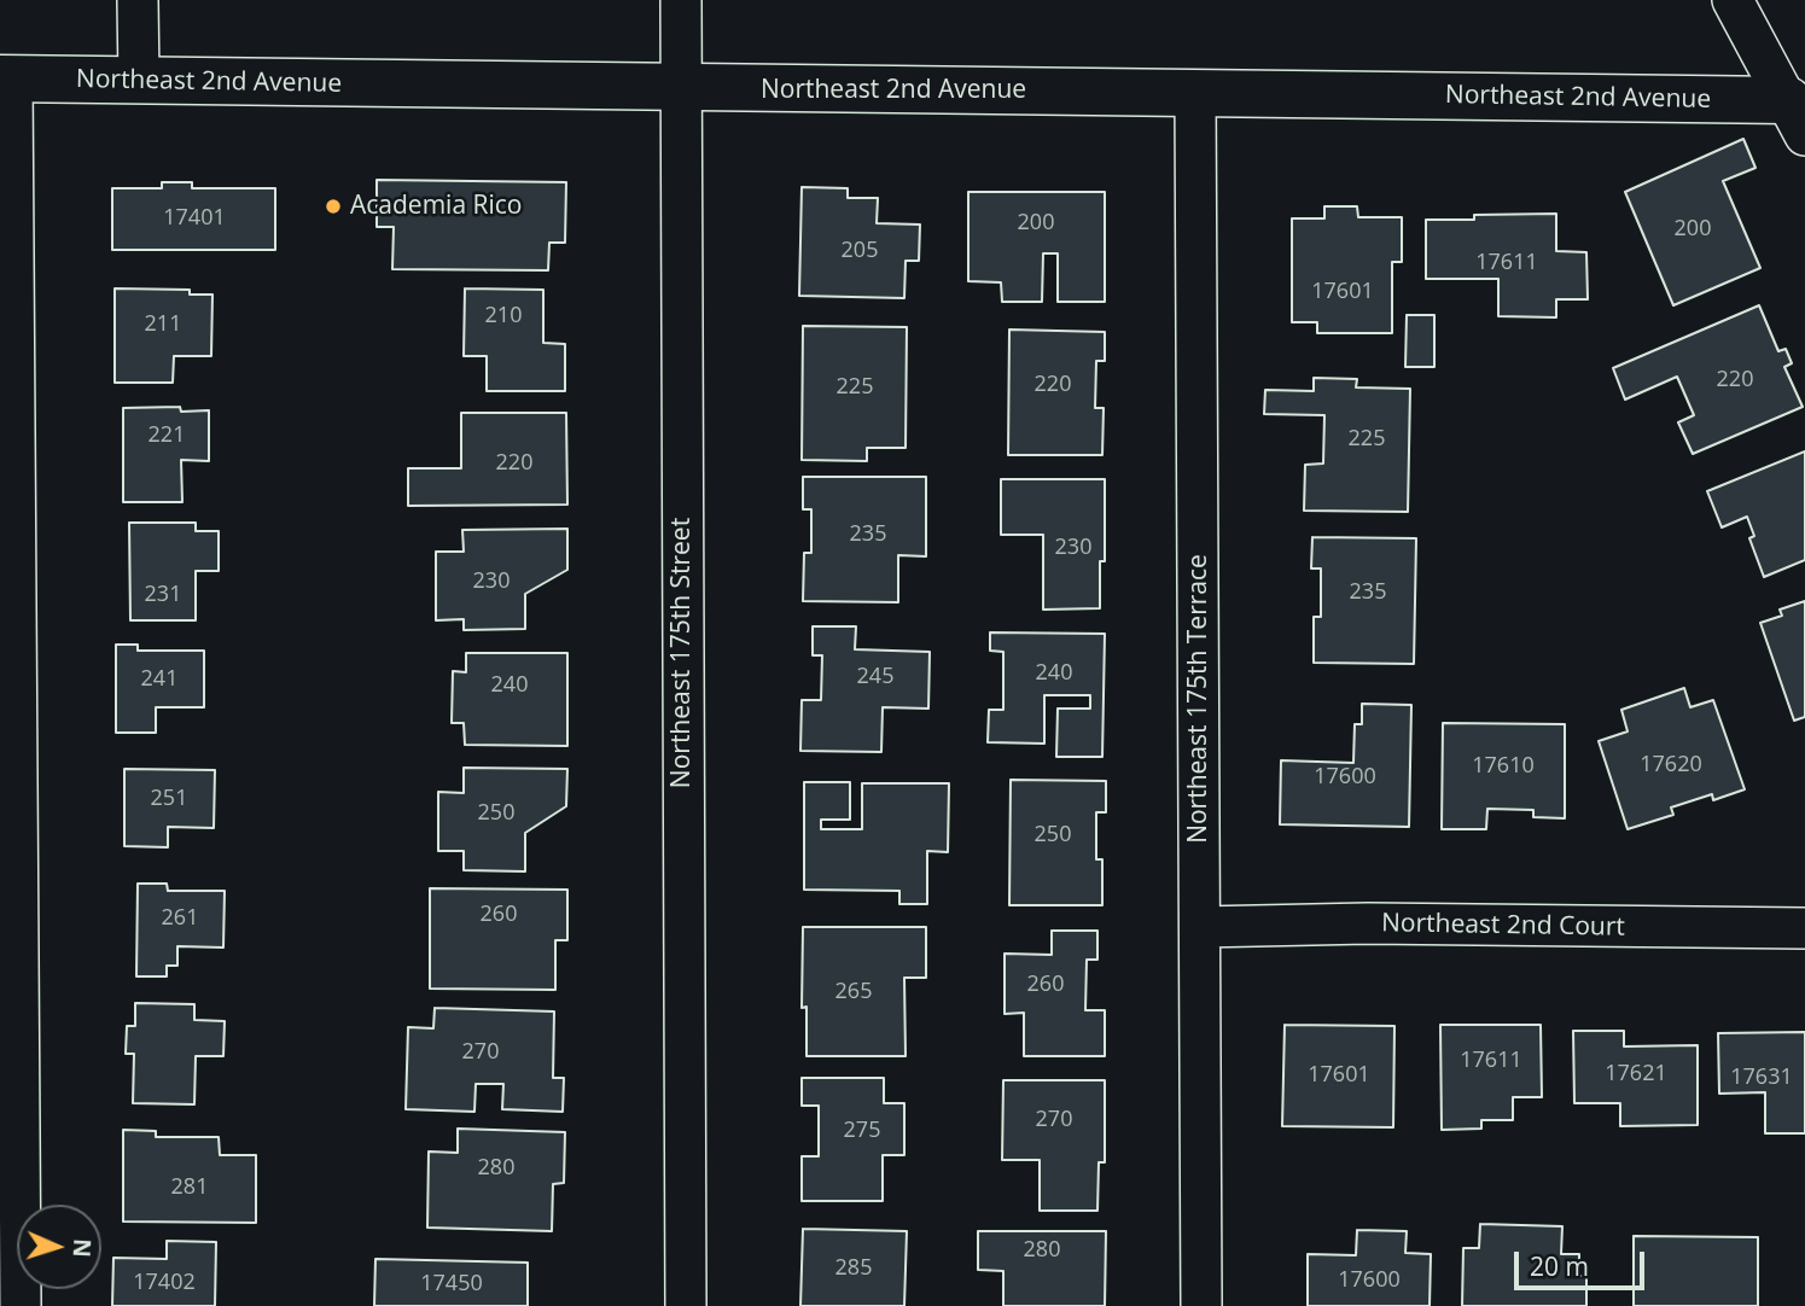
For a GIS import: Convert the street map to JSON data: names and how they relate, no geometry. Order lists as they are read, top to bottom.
{
  "streets": {
    "street": [
      "Northeast 2nd Avenue",
      "Northeast 175th Street",
      "Northeast 175th Terrace",
      "Northeast 2nd Court"
    ]
  },
  "crossings": [
    ["Northeast 2nd Avenue", "Northeast 175th Street"],
    ["Northeast 2nd Avenue", "Northeast 175th Terrace"],
    ["Northeast 175th Terrace", "Northeast 2nd Court"]
  ],
  "places": ["Academia Rico"],
  "house_numbers": [
    "17401",
    "200",
    "200",
    "205",
    "17611",
    "17601",
    "210",
    "211",
    "220",
    "220",
    "225",
    "221",
    "225",
    "220",
    "235",
    "230",
    "230",
    "235",
    "231",
    "240",
    "245",
    "241",
    "240",
    "17620",
    "17610",
    "17600",
    "251",
    "250",
    "250",
    "260",
    "261",
    "260",
    "265",
    "270",
    "17611",
    "17621",
    "17601",
    "17631",
    "270",
    "275",
    "280",
    "281",
    "280",
    "285",
    "17600",
    "17402",
    "17450"
  ],
  "scale_bar": "20 m",
  "north": "right"
}
